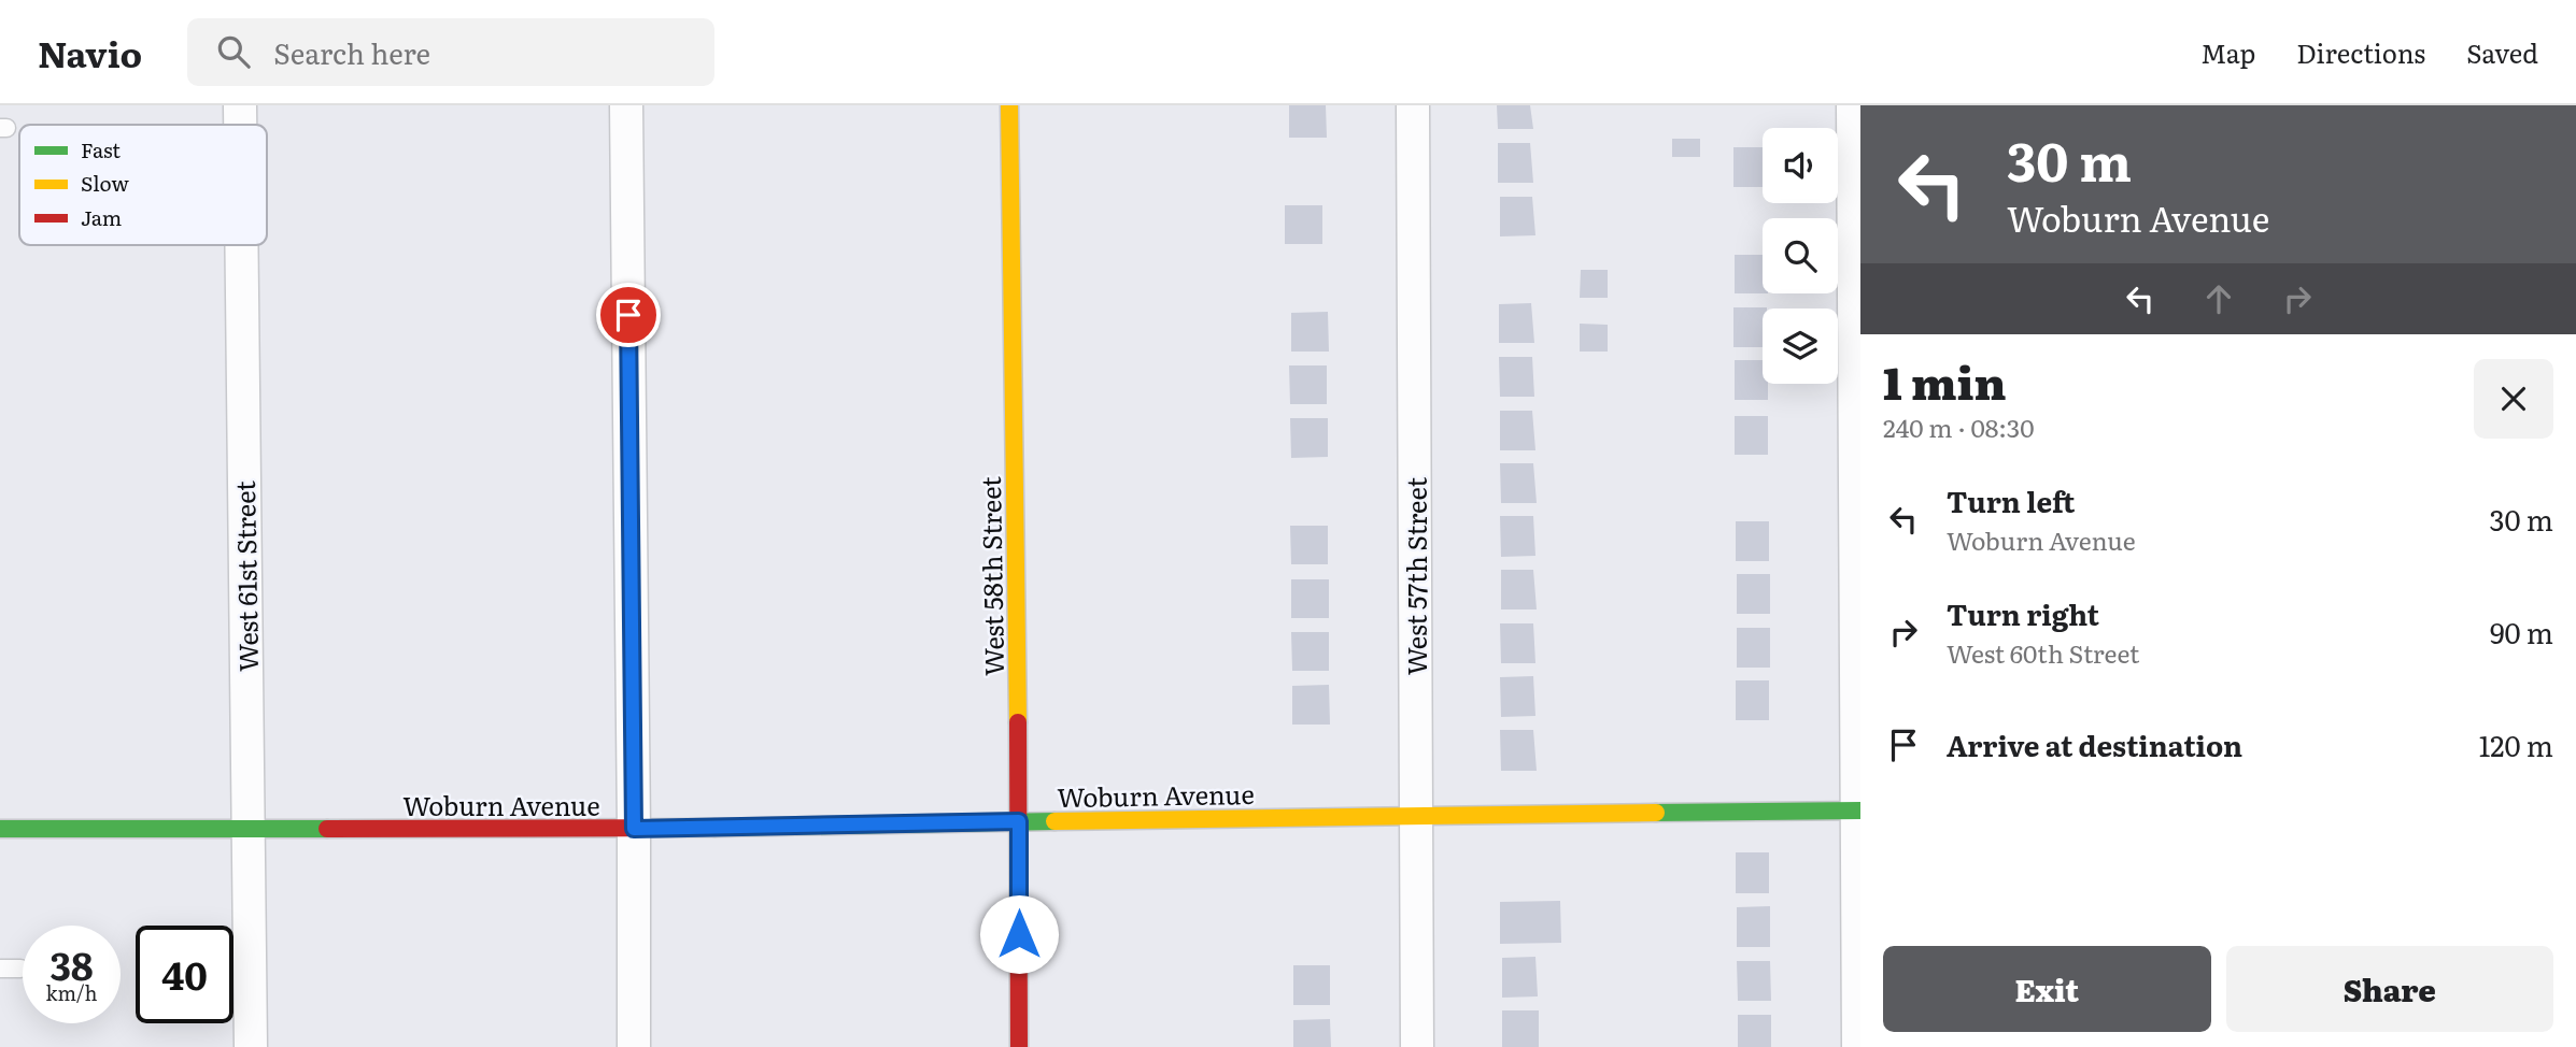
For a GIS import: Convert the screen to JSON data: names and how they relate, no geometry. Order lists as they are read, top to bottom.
{
  "streets": {
    "street": [
      "West 61st Street",
      "West 58th Street",
      "West 57th Street",
      "Woburn Avenue"
    ]
  },
  "crossings": [
    ["West 61st Street", "Woburn Avenue"],
    ["West 58th Street", "Woburn Avenue"],
    ["West 57th Street", "Woburn Avenue"]
  ],
  "legend": ["Fast", "Slow", "Jam"],
  "page": {
    "header": "Navio",
    "search": "Search here",
    "nav": ["Map", "Directions", "Saved"],
    "turn": ["30 m", "Woburn Avenue"],
    "heading": ["1 min", "240 m · 08:30"],
    "list": [
      {
        "name": "Turn left",
        "note": "Woburn Avenue",
        "value": "30 m"
      },
      {
        "name": "Turn right",
        "note": "West 60th Street",
        "value": "90 m"
      },
      {
        "name": "Arrive at destination",
        "value": "120 m"
      }
    ],
    "speed": "38 km/h",
    "limit": "40",
    "buttons": ["Exit", "Share"]
  }
}
